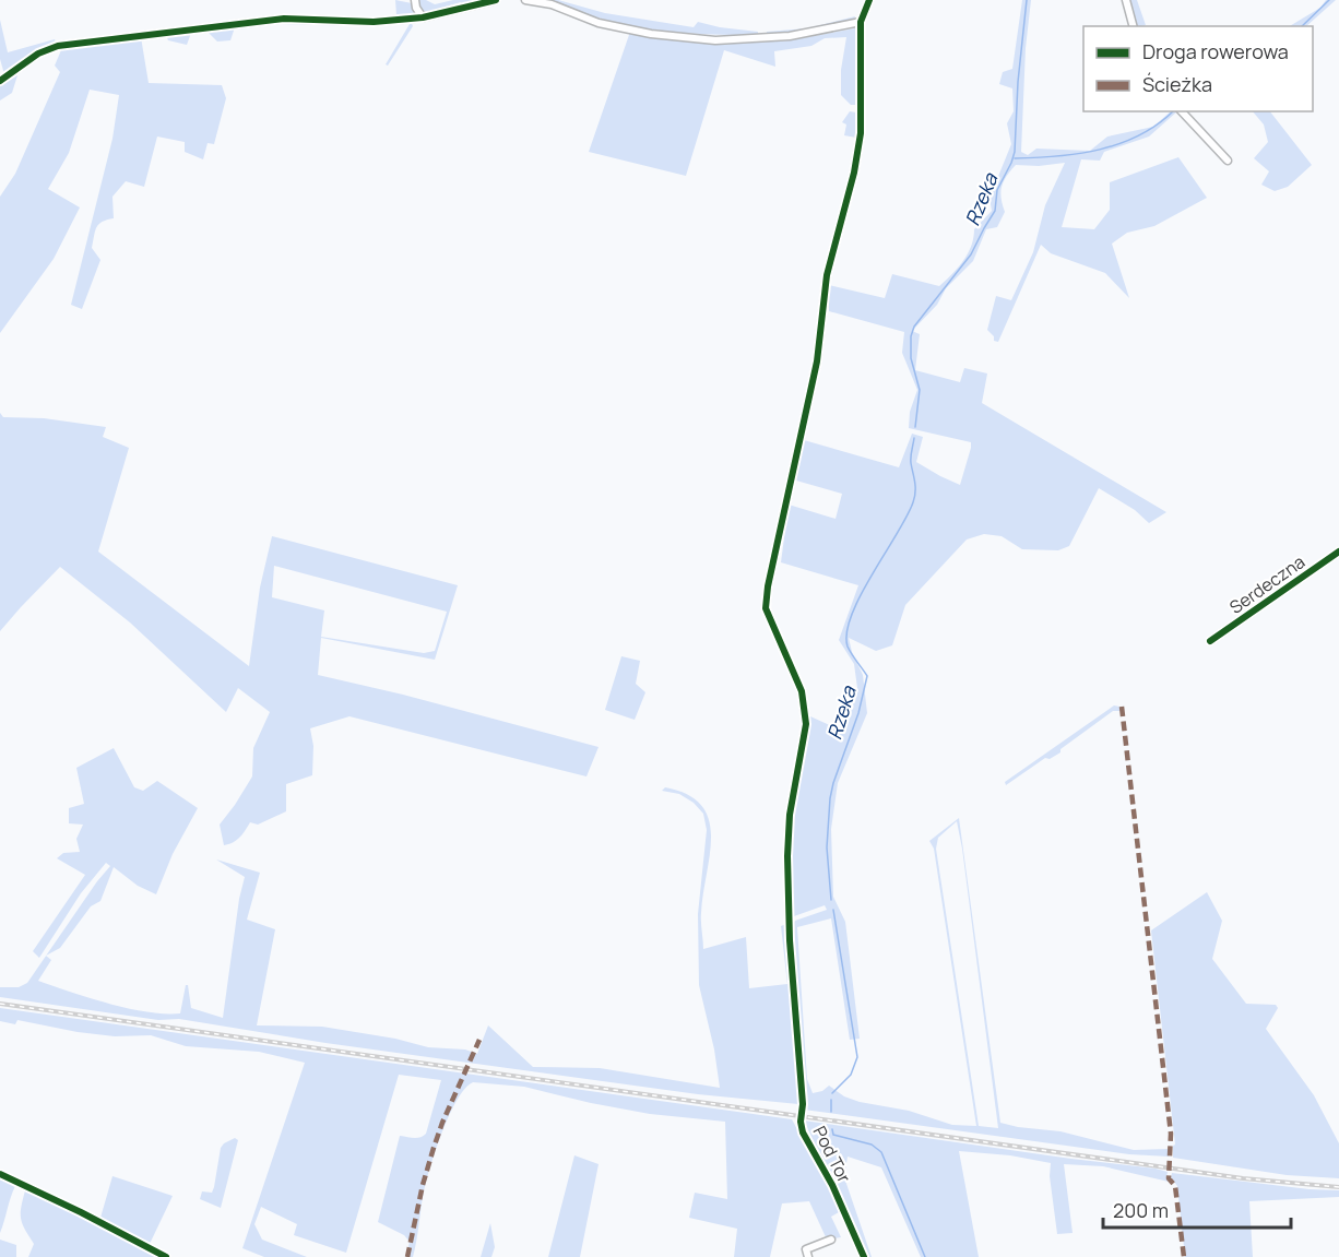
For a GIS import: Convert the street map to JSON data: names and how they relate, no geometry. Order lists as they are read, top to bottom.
{
  "streets": {
    "street": ["Serdeczna", "Pod Tor"]
  },
  "water": ["Rzeka"],
  "legend": ["Droga rowerowa", "Ścieżka"],
  "scale_bar": "200 m"
}
